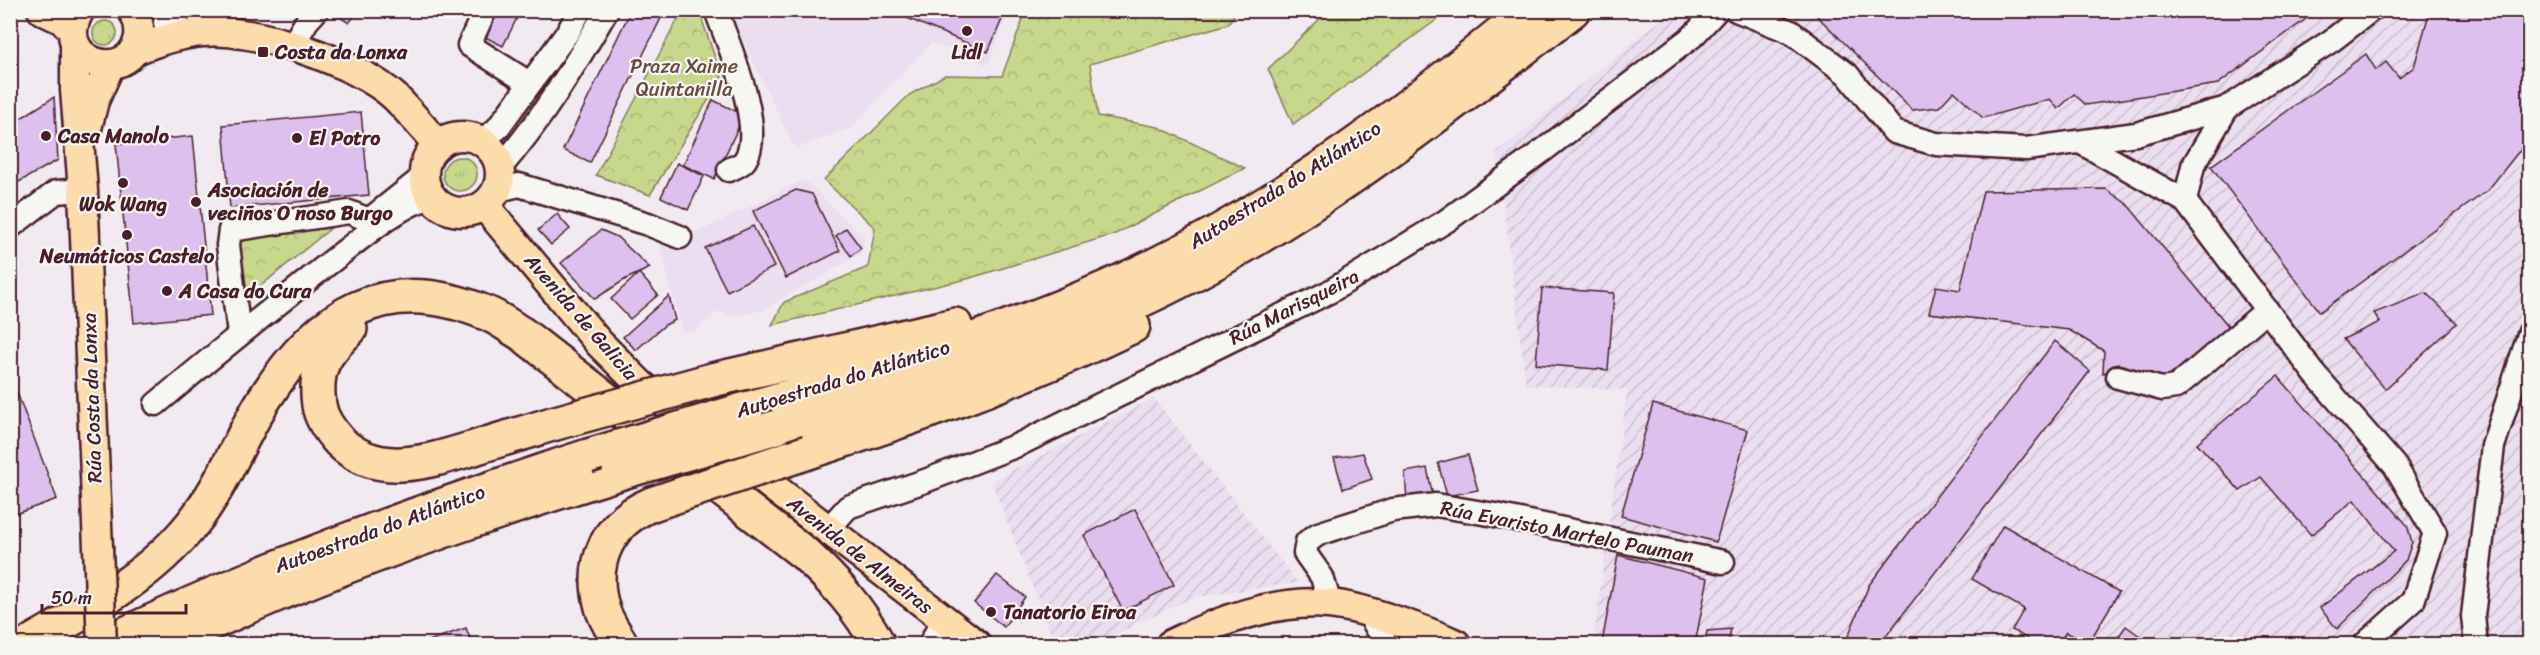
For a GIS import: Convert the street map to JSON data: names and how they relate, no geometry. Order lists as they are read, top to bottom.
{
  "streets": {
    "highway": ["Autoestrada do Atlántico"],
    "main road": ["Avenida de Galicia", "Rúa Costa da Lonxa", "Avenida de Almeiras"],
    "street": ["Rúa Marisqueira", "Rúa Evaristo Martelo Pauman"]
  },
  "crossings": [
    ["Autoestrada do Atlántico", "Rúa Costa da Lonxa"],
    ["Rúa Marisqueira", "Avenida de Almeiras"],
    ["Avenida de Galicia", "Avenida de Almeiras"]
  ],
  "parks": ["Praza Xaime Quintanilla"],
  "places": {
    "other": [
      "Lidl",
      "Casa Manolo",
      "El Potro",
      "Wok Wang",
      "Asociación de veciños O noso Burgo",
      "Neumáticos Castelo",
      "A Casa do Cura",
      "Tanatorio Eiroa"
    ],
    "transit": ["Costa da Lonxa"]
  },
  "scale_bar": "50 m"
}
